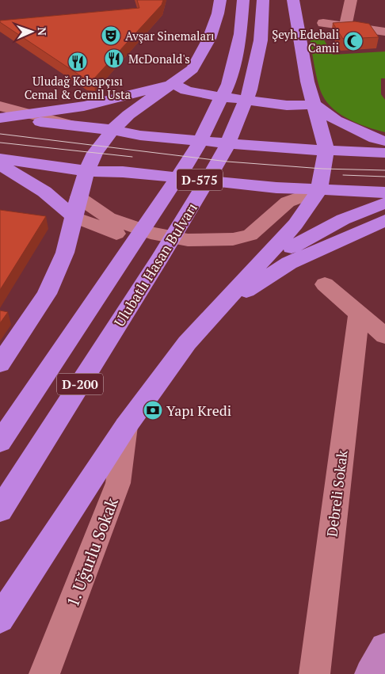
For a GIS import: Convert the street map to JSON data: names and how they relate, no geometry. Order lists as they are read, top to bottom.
{
  "streets": {
    "highway": ["D-575", "Ulubatlı Hasan Bulvarı", "D-200"],
    "street": ["Debreli Sokak", "1. Uğurlu Sokak"]
  },
  "places": {
    "theatre": ["Avşar Sinemaları"],
    "mosque": ["Şeyh Edebali Camii"],
    "restaurant": ["McDonald's", "Uludağ Kebapçısı Cemal & Cemil Usta"],
    "bank": ["Yapı Kredi"]
  },
  "north": "right"
}
